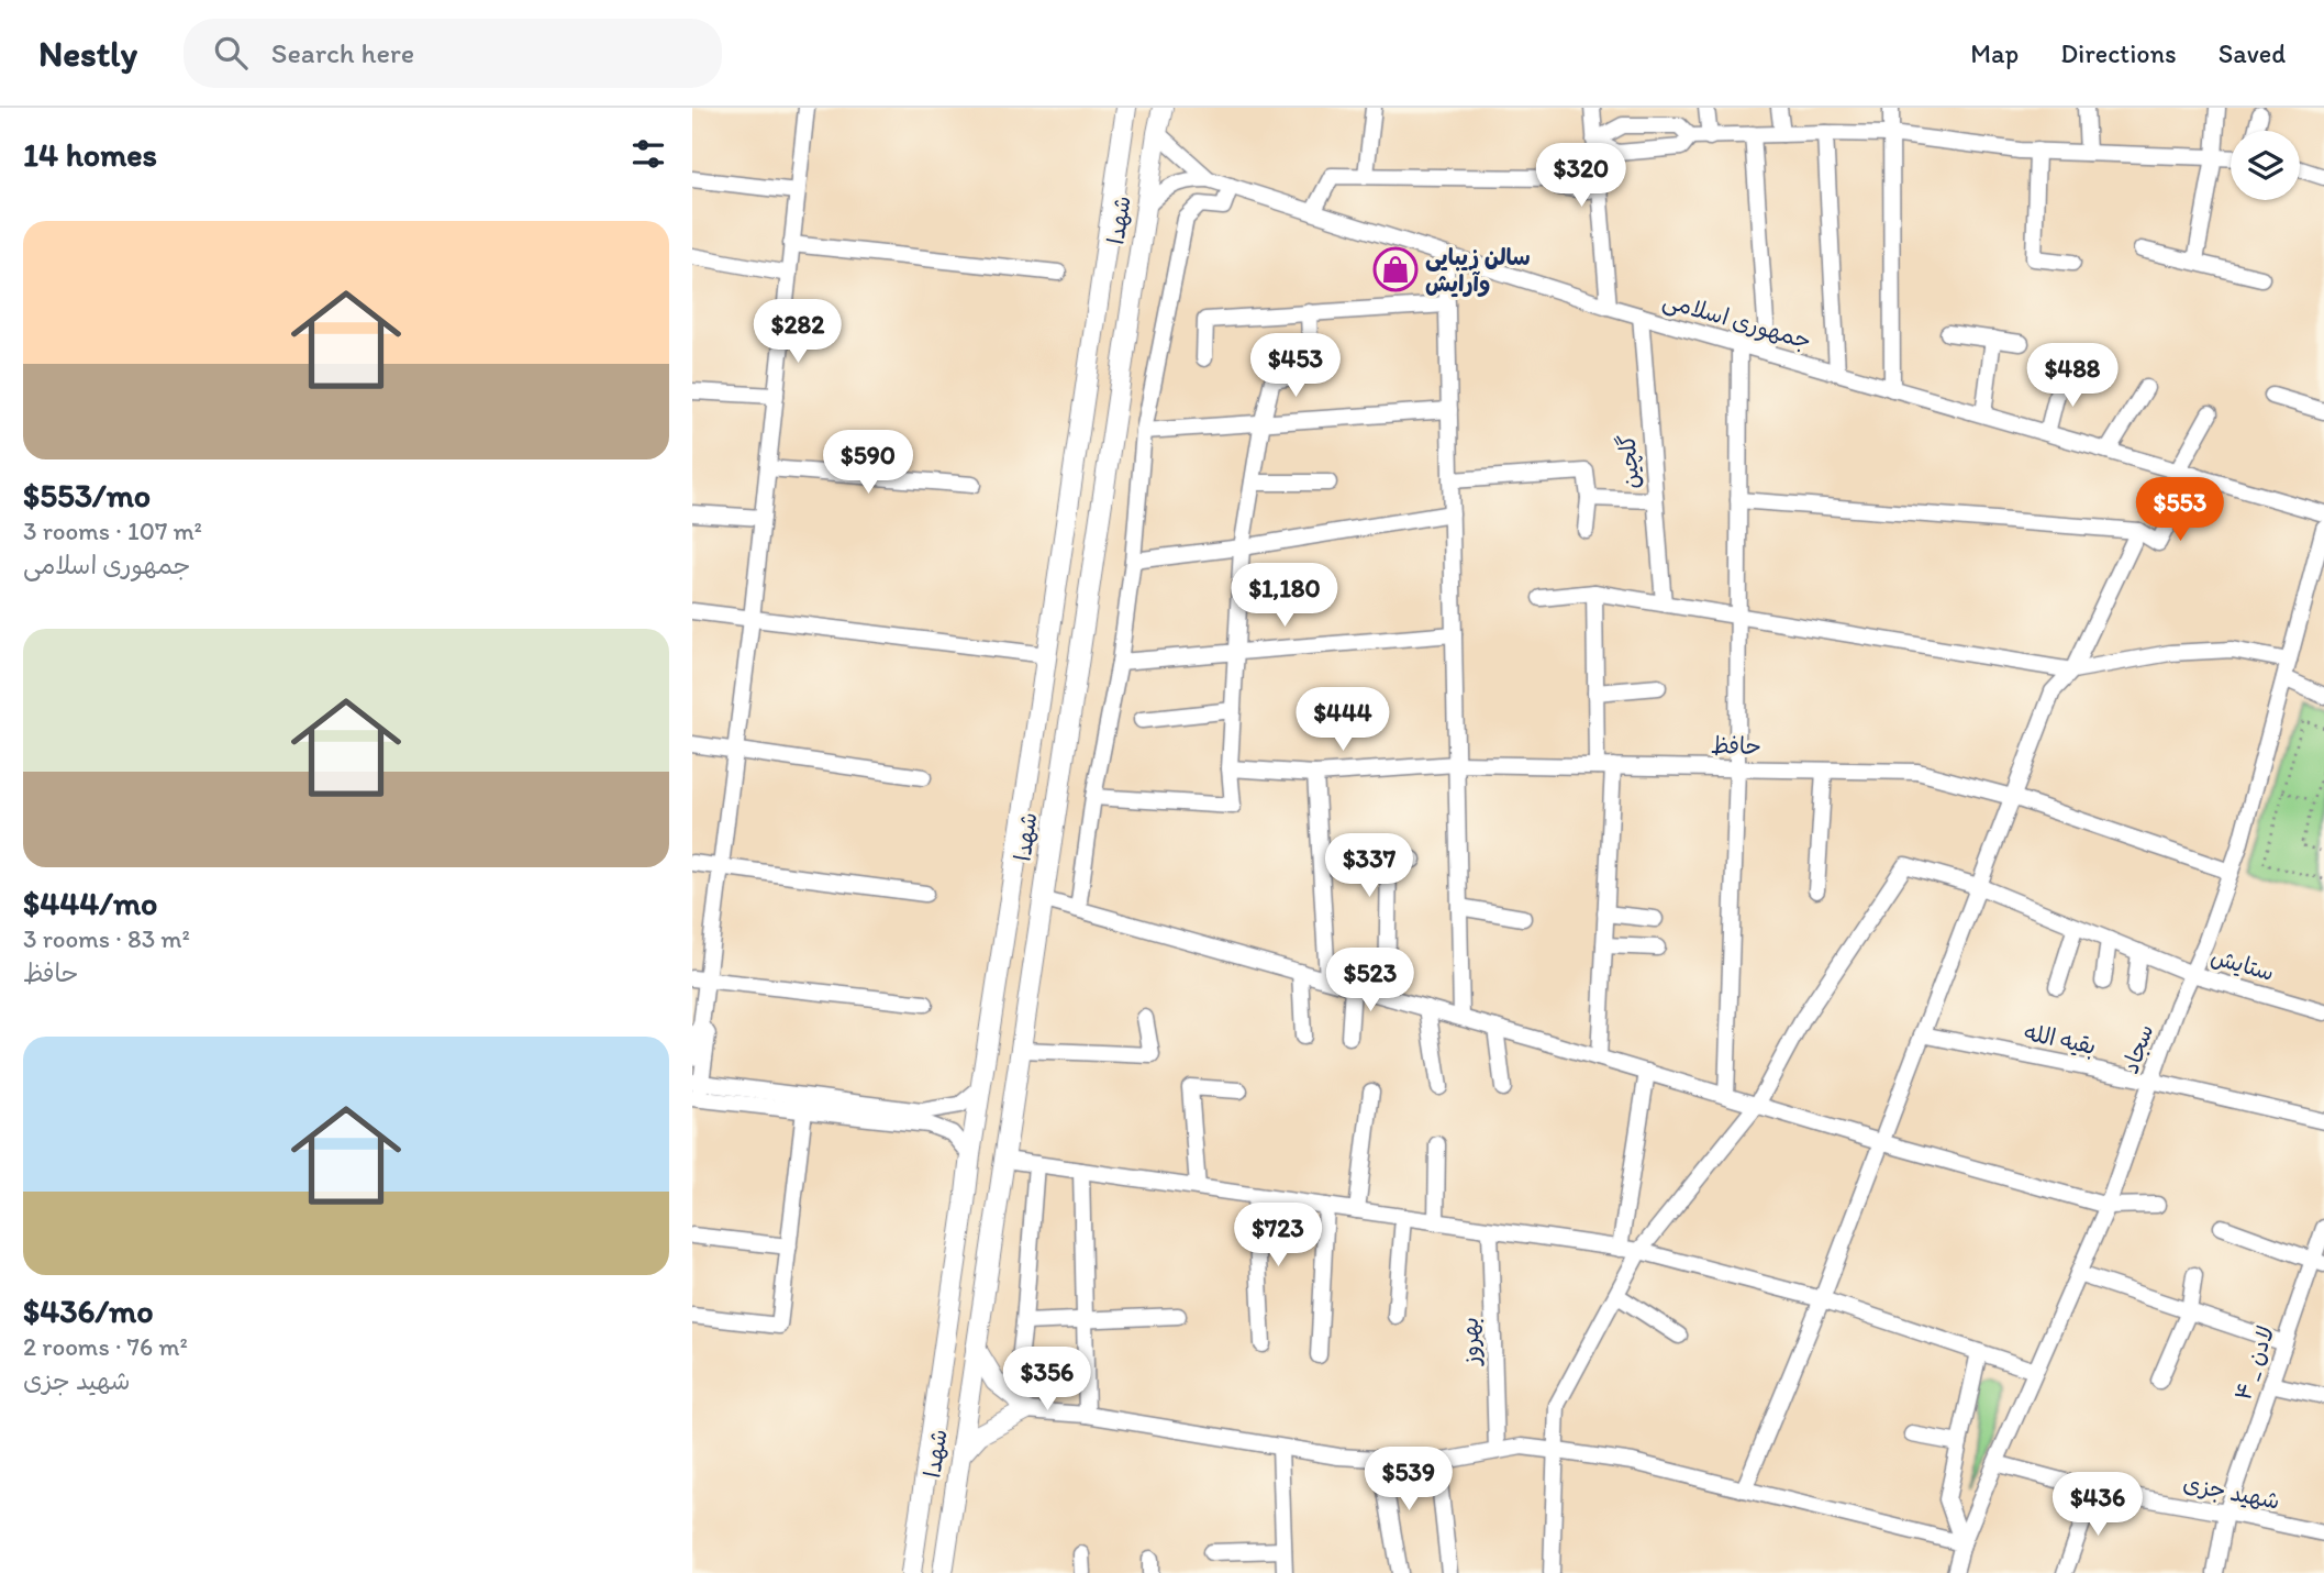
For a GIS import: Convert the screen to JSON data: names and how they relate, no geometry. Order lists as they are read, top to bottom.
{
  "streets": {
    "main road": ["شهدا"],
    "street": [
      "جمهوری اسلامی",
      "گلچین",
      "حافظ",
      "ستایش",
      "بقیه الله",
      "سجاد",
      "بهروز",
      "لادن _ ۴",
      "شهید جزی"
    ]
  },
  "crossings": [
    ["شهدا", "جمهوری اسلامی"],
    ["جمهوری اسلامی", "گلچین"],
    ["حافظ", "سجاد"],
    ["ستایش", "سجاد"],
    ["بقیه الله", "سجاد"],
    ["سجاد", "شهید جزی"],
    ["لادن _ ۴", "شهید جزی"]
  ],
  "places": {
    "shop": ["سالن زیبایی وآرایش"]
  },
  "page": {
    "header": "Nestly",
    "search": "Search here",
    "nav": ["Map", "Directions", "Saved"],
    "heading": "14 homes",
    "price": [
      "$320",
      "$282",
      "$453",
      "$488",
      "$590",
      "$553",
      "$1,180",
      "$444",
      "$337",
      "$523",
      "$723",
      "$356",
      "$539",
      "$436"
    ],
    "list": [
      {
        "name": "$553/mo",
        "note": "3 rooms · 107 m² · جمهوری اسلامی"
      },
      {
        "name": "$444/mo",
        "note": "3 rooms · 83 m² · حافظ"
      },
      {
        "name": "$436/mo",
        "note": "2 rooms · 76 m² · شهید جزی"
      }
    ]
  }
}
